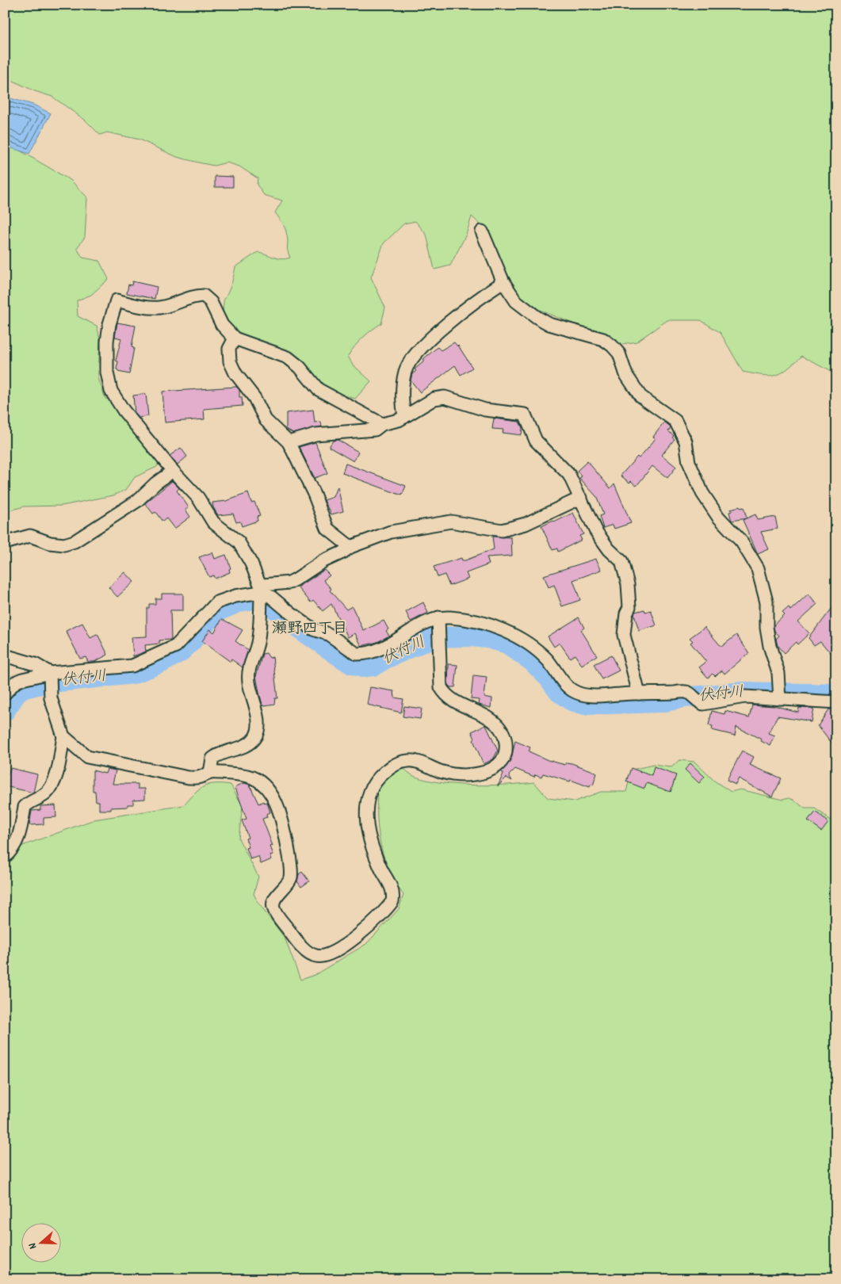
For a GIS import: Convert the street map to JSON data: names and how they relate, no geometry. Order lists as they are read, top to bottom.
{
  "districts": ["瀬野四丁目"],
  "water": ["伏付川"],
  "north": "left"
}
